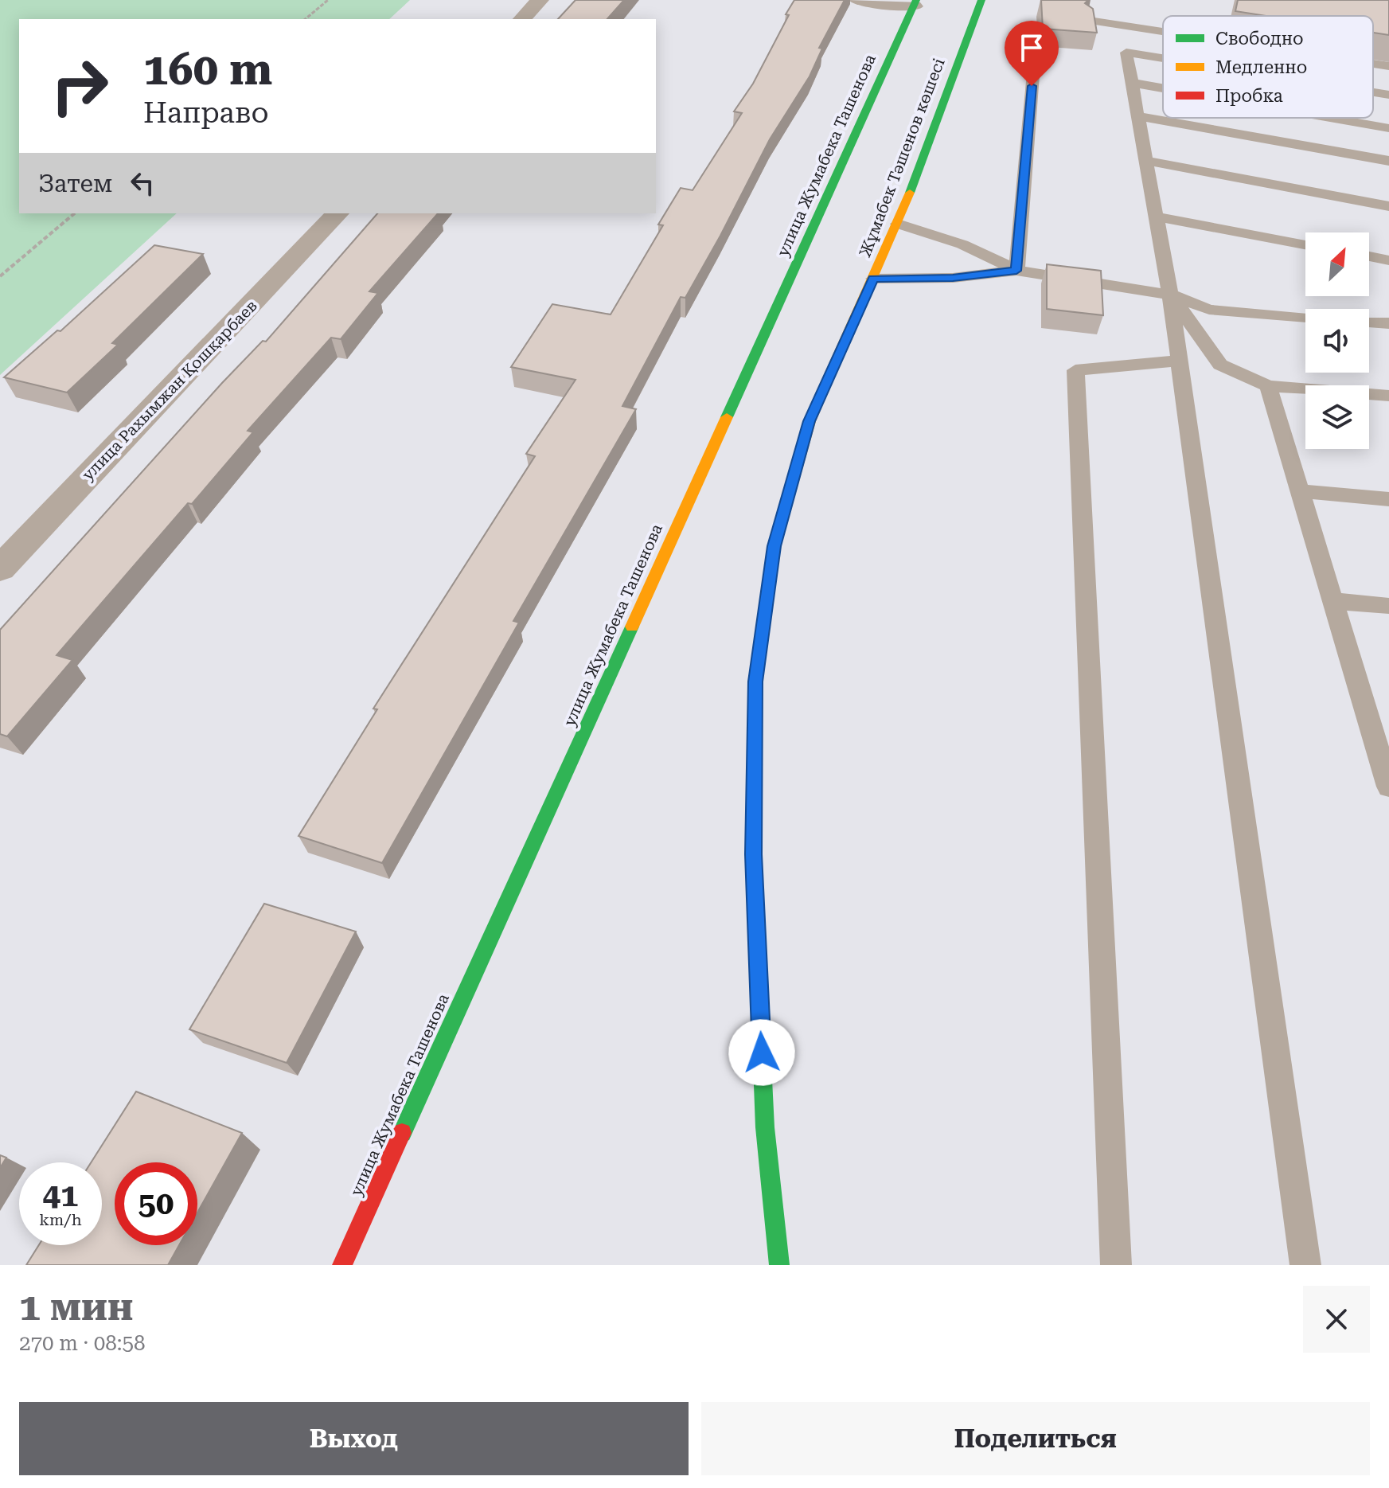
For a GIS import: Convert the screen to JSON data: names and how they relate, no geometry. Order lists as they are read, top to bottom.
{
  "streets": {
    "main road": ["улица Жумабека Ташенова", "Жұмабек Тәшенов көшесі"],
    "street": ["улица Рахымжан Қошқарбаев"]
  },
  "legend": ["Свободно", "Медленно", "Пробка"],
  "north": "top right",
  "page": {
    "turn": ["160 m", "Направо"],
    "then": "Затем",
    "speed": "41 km/h",
    "limit": "50",
    "heading": ["1 мин", "270 m · 08:58"],
    "buttons": ["Выход", "Поделиться"]
  }
}
